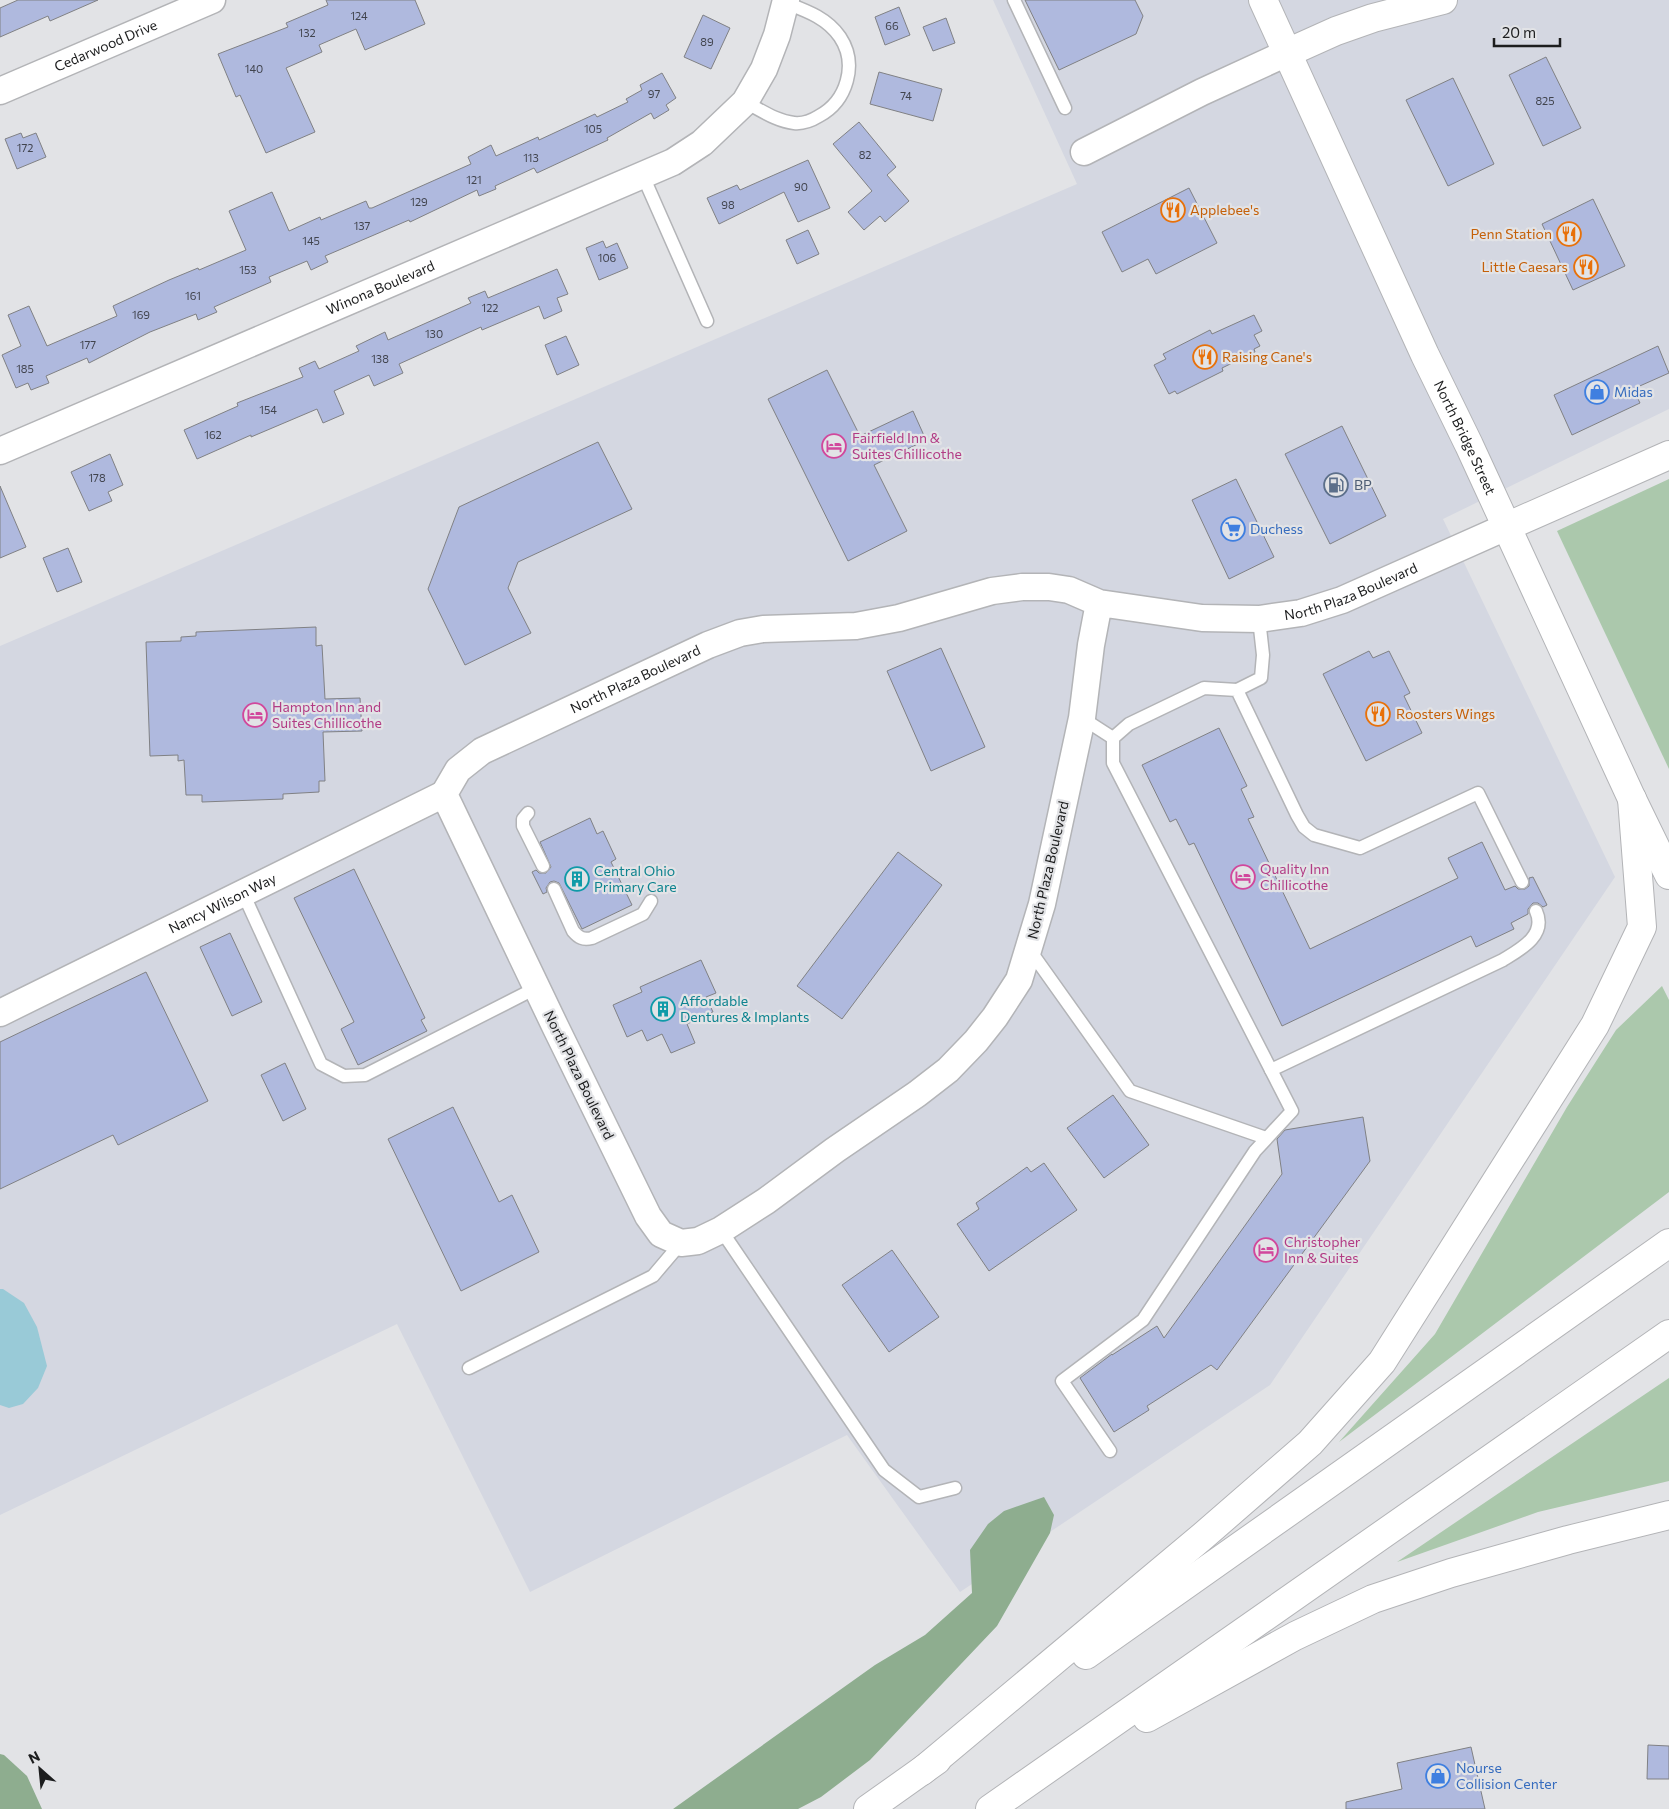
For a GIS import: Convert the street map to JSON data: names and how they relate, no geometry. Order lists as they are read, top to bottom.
{
  "streets": {
    "main road": ["North Bridge Street"],
    "street": [
      "Cedarwood Drive",
      "Winona Boulevard",
      "North Plaza Boulevard",
      "Nancy Wilson Way"
    ]
  },
  "crossings": [
    ["North Bridge Street", "North Plaza Boulevard"],
    ["North Plaza Boulevard", "Nancy Wilson Way"]
  ],
  "places": {
    "restaurant": [
      "Applebee's",
      "Penn Station",
      "Little Caesars",
      "Raising Cane's",
      "Roosters Wings"
    ],
    "shop": ["Midas", "Nourse Collision Center"],
    "hotel": [
      "Fairfield Inn & Suites Chillicothe",
      "Hampton Inn and Suites Chillicothe",
      "Quality Inn Chillicothe",
      "Christopher Inn & Suites"
    ],
    "fuel station": ["BP"],
    "supermarket": ["Duchess"],
    "building": ["Central Ohio Primary Care", "Affordable Dentures & Implants"]
  },
  "house_numbers": [
    "124",
    "66",
    "132",
    "89",
    "140",
    "97",
    "74",
    "825",
    "105",
    "172",
    "82",
    "113",
    "121",
    "90",
    "129",
    "98",
    "137",
    "145",
    "106",
    "153",
    "161",
    "122",
    "169",
    "130",
    "177",
    "138",
    "185",
    "154",
    "162",
    "178"
  ],
  "scale_bar": "20 m",
  "north": "top left"
}
